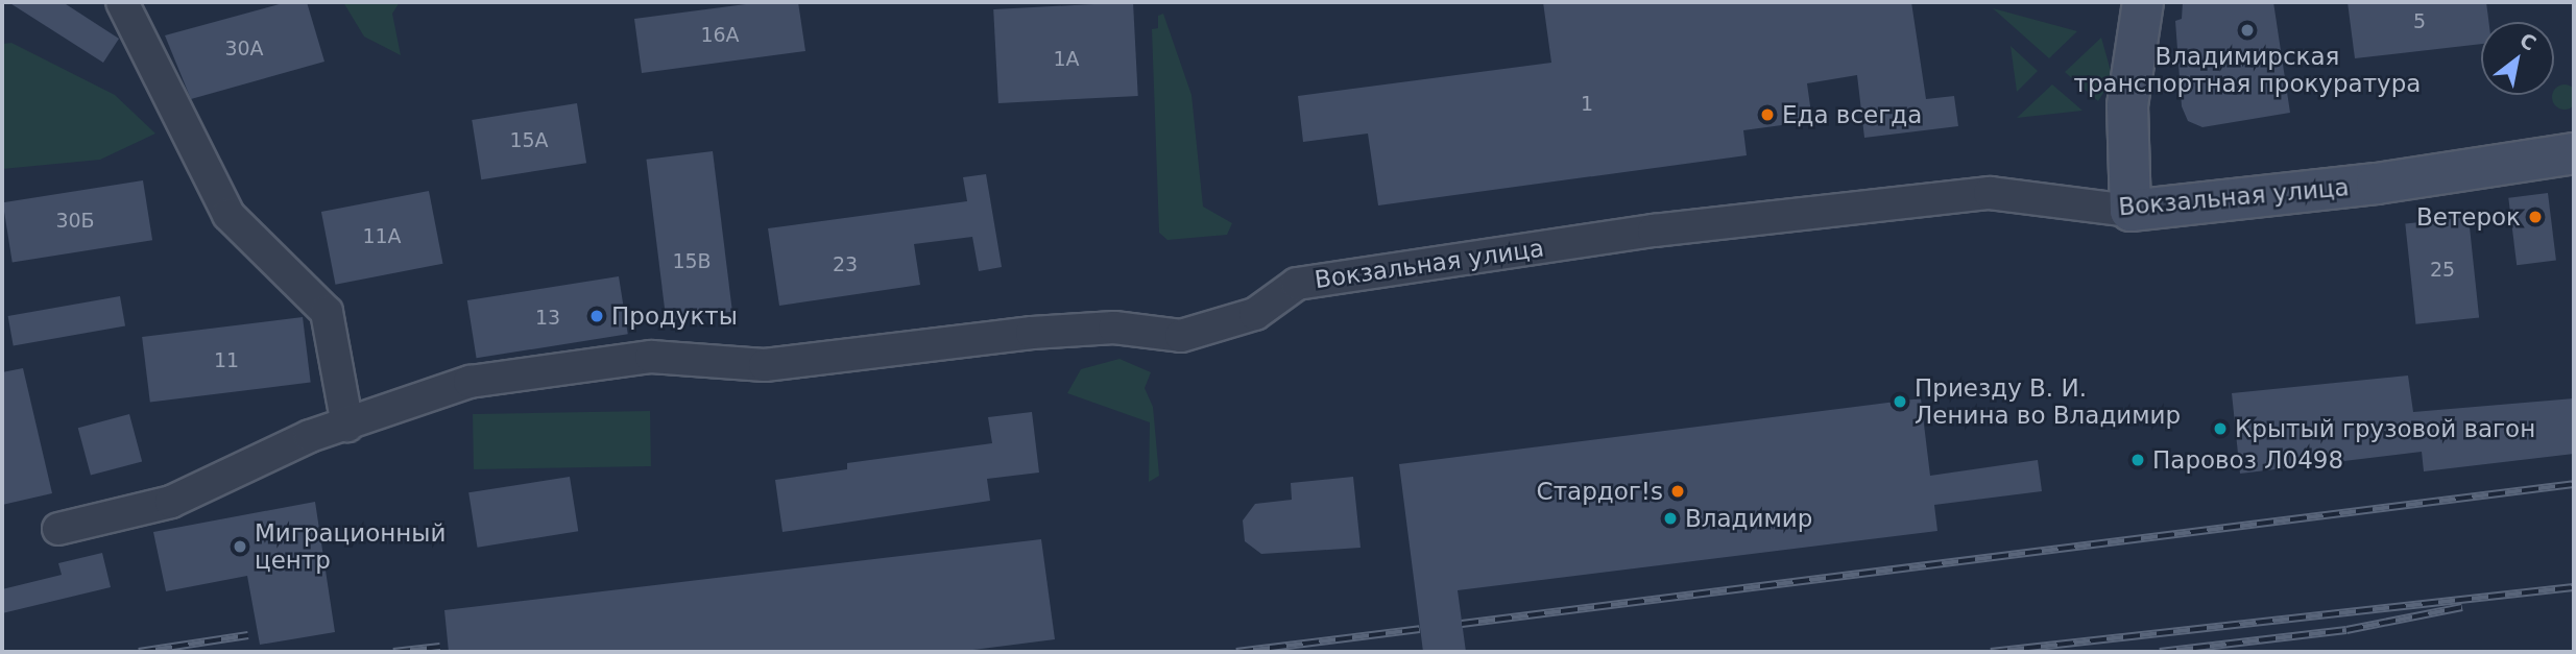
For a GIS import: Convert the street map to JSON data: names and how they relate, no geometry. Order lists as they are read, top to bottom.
{
  "streets": {
    "main road": ["Вокзальная улица"]
  },
  "places": [
    "Владимирская транспортная прокуратура",
    "Еда всегда",
    "Ветерок",
    "Продукты",
    "Приезду В. И. Ленина во Владимир",
    "Крытый грузовой вагон",
    "Паровоз Л0498",
    "Стардог!s",
    "Владимир",
    "Миграционный центр"
  ],
  "house_numbers": [
    "5",
    "16А",
    "30А",
    "1А",
    "1",
    "15А",
    "30Б",
    "11А",
    "15В",
    "23",
    "25",
    "13",
    "11"
  ],
  "north": "top right"
}
